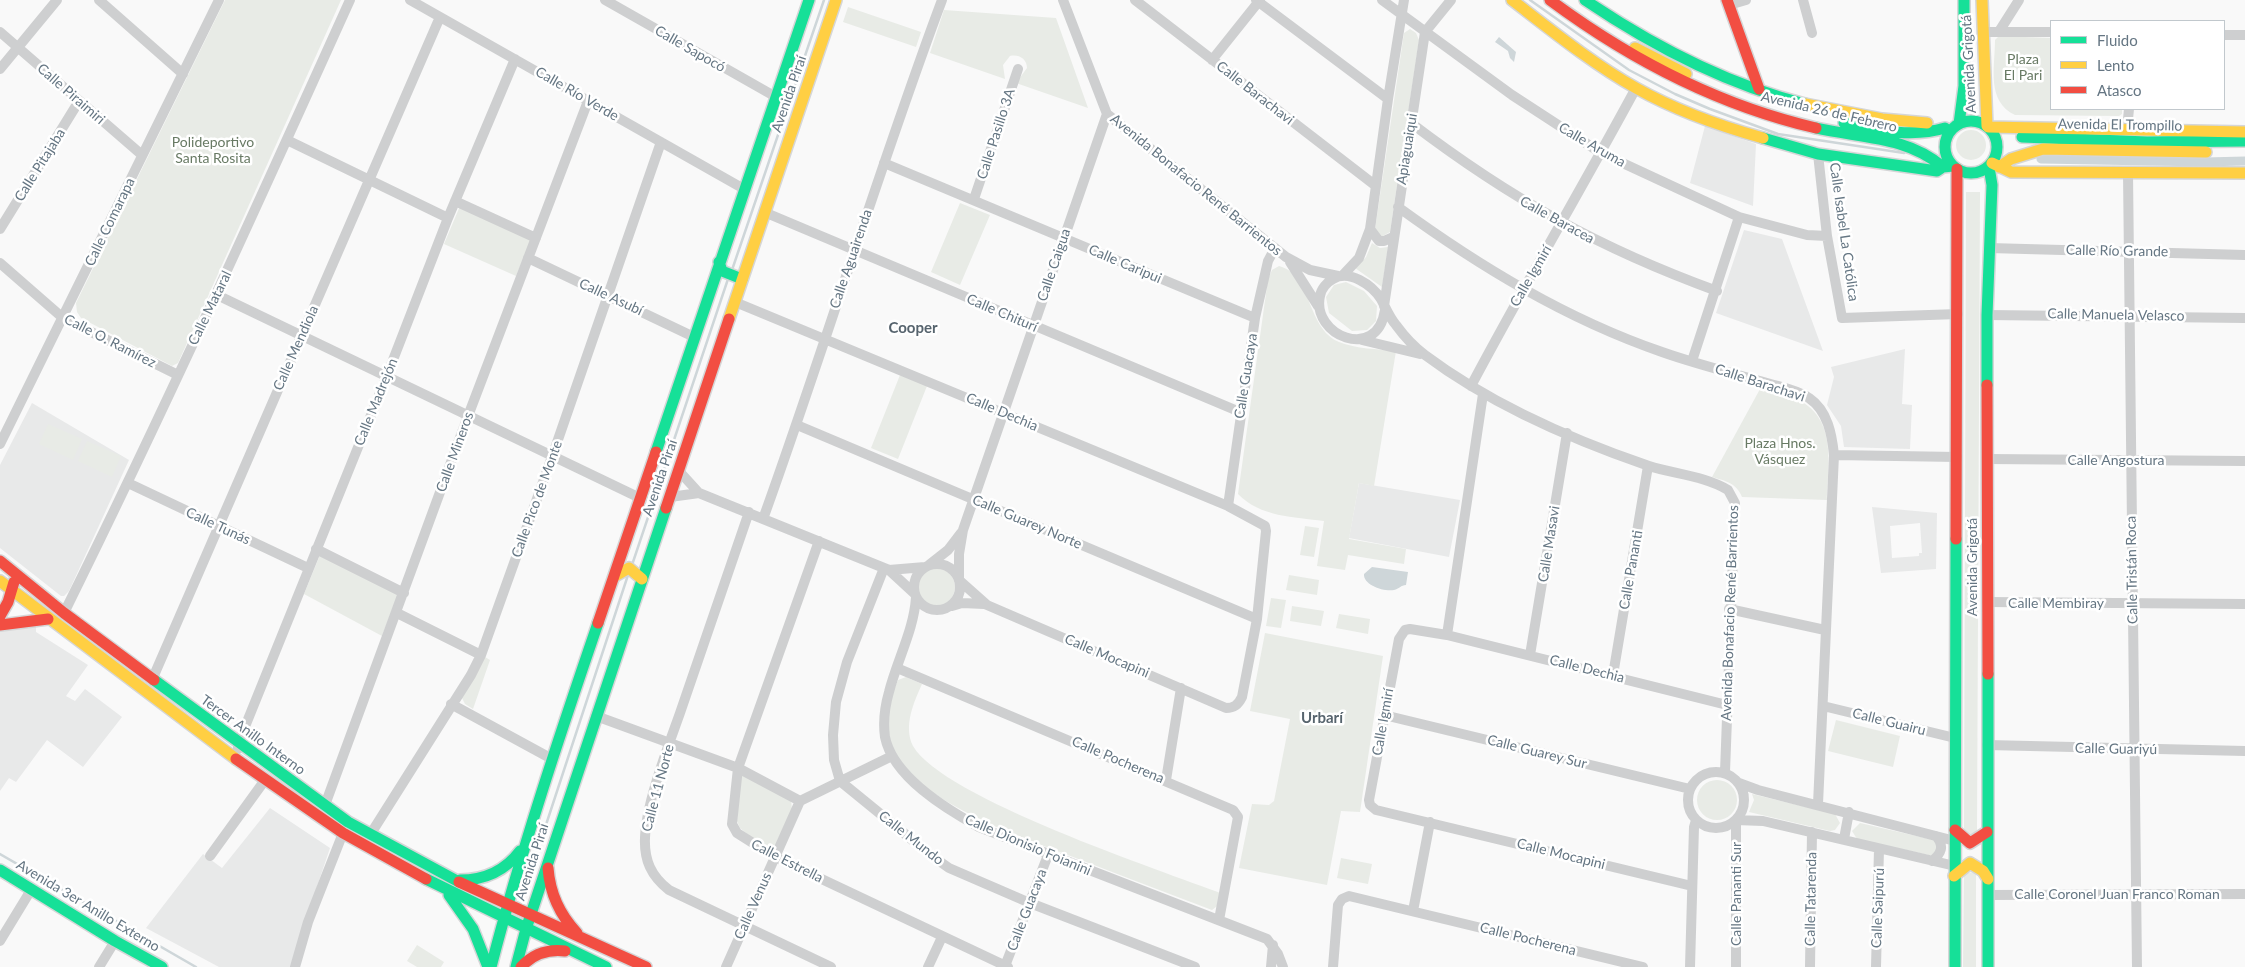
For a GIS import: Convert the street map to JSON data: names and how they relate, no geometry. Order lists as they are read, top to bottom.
{
  "streets": {
    "main road": [
      "Avenida Grigotá",
      "Avenida Piraí",
      "Avenida 26 de Febrero",
      "Avenida El Trompillo",
      "Tercer Anillo Interno",
      "Avenida 3er Anillo Externo"
    ],
    "street": [
      "Calle Sapocó",
      "Calle Barachavi",
      "Calle Piraimiri",
      "Calle Río Verde",
      "Calle Pasillo 3A",
      "Calle Aruma",
      "Apiaguaiqui",
      "Calle Pitajaba",
      "Avenida Bonafacio René Barrientos",
      "Calle Baracea",
      "Calle Comarapa",
      "Calle Isabel La Católica",
      "Calle Río Grande",
      "Calle Aguairenda",
      "Calle Caripui",
      "Calle Caigua",
      "Calle Igmirí",
      "Calle Asubí",
      "Calle Mataral",
      "Calle Chiturí",
      "Calle Manuela Velasco",
      "Calle O. Ramírez",
      "Calle Mendiola",
      "Calle Guacaya",
      "Calle Madrejón",
      "Calle Dechia",
      "Calle Mineros",
      "Calle Angostura",
      "Calle Pico de Monte",
      "Calle Guarey Norte",
      "Calle Tunás",
      "Calle Masavi",
      "Calle Pananti",
      "Calle Tristán Roca",
      "Calle Membiray",
      "Calle Mocapini",
      "Calle Guairu",
      "Calle Guariyú",
      "Calle Guarey Sur",
      "Calle Pocherena",
      "Calle 11 Norte",
      "Calle Mundo",
      "Calle Dionisio Foianini",
      "Calle Estrella",
      "Calle Pananti Sur",
      "Calle Coronel Juan Franco Roman",
      "Calle Tatarenda",
      "Calle Venus",
      "Calle Saipurú"
    ]
  },
  "crossings": [
    ["Calle Sapocó", "Avenida Piraí"],
    ["Avenida Grigotá", "Avenida 26 de Febrero"],
    ["Avenida Grigotá", "Avenida El Trompillo"],
    ["Avenida Grigotá", "Calle Isabel La Católica"],
    ["Avenida Grigotá", "Calle Río Grande"],
    ["Avenida Grigotá", "Calle Manuela Velasco"],
    ["Avenida Grigotá", "Calle Angostura"],
    ["Avenida Grigotá", "Calle Membiray"],
    ["Avenida Grigotá", "Calle Guairu"],
    ["Avenida Grigotá", "Calle Guariyú"],
    ["Avenida Grigotá", "Calle Coronel Juan Franco Roman"],
    ["Calle Barachavi", "Apiaguaiqui"],
    ["Calle Barachavi", "Calle Igmirí"],
    ["Calle Barachavi", "Calle Guairu"],
    ["Calle Piraimiri", "Calle Pitajaba"],
    ["Calle Piraimiri", "Calle Comarapa"],
    ["Calle Río Verde", "Avenida Piraí"],
    ["Calle Río Verde", "Calle Mendiola"],
    ["Calle Río Verde", "Calle Madrejón"],
    ["Calle Río Verde", "Calle Mineros"],
    ["Calle Río Verde", "Calle Pico de Monte"],
    ["Avenida Piraí", "Calle Asubí"],
    ["Avenida Piraí", "Calle Chiturí"],
    ["Avenida Piraí", "Calle Dechia"],
    ["Avenida Piraí", "Tercer Anillo Interno"],
    ["Avenida 26 de Febrero", "Avenida El Trompillo"],
    ["Calle Pasillo 3A", "Calle Caripui"],
    ["Calle Aruma", "Apiaguaiqui"],
    ["Calle Aruma", "Calle Isabel La Católica"],
    ["Calle Aruma", "Calle Igmirí"],
    ["Apiaguaiqui", "Avenida Bonafacio René Barrientos"],
    ["Apiaguaiqui", "Calle Baracea"],
    ["Avenida Bonafacio René Barrientos", "Calle Caigua"],
    ["Avenida Bonafacio René Barrientos", "Calle Igmirí"],
    ["Avenida Bonafacio René Barrientos", "Calle Guacaya"],
    ["Avenida Bonafacio René Barrientos", "Calle Dechia"],
    ["Avenida Bonafacio René Barrientos", "Calle Masavi"],
    ["Avenida Bonafacio René Barrientos", "Calle Pananti"],
    ["Avenida Bonafacio René Barrientos", "Calle Guarey Sur"],
    ["Avenida Bonafacio René Barrientos", "Calle Pananti Sur"],
    ["Calle Baracea", "Calle Igmirí"],
    ["Calle Comarapa", "Calle O. Ramírez"],
    ["Calle Río Grande", "Calle Tristán Roca"],
    ["Calle Aguairenda", "Calle Caripui"],
    ["Calle Aguairenda", "Calle Chiturí"],
    ["Calle Aguairenda", "Calle Dechia"],
    ["Calle Aguairenda", "Calle Guarey Norte"],
    ["Calle Caripui", "Calle Caigua"],
    ["Calle Caripui", "Calle Guacaya"],
    ["Calle Caigua", "Calle Chiturí"],
    ["Calle Caigua", "Calle Dechia"],
    ["Calle Caigua", "Calle Guarey Norte"],
    ["Calle Caigua", "Calle Mocapini"],
    ["Calle Caigua", "Calle Dionisio Foianini"],
    ["Calle Igmirí", "Calle Dechia"],
    ["Calle Igmirí", "Calle Mocapini"],
    ["Calle Igmirí", "Calle Guarey Sur"],
    ["Calle Asubí", "Calle Mineros"],
    ["Calle Asubí", "Calle Pico de Monte"],
    ["Calle Mataral", "Calle O. Ramírez"],
    ["Calle Mataral", "Calle Tunás"],
    ["Calle Mataral", "Tercer Anillo Interno"],
    ["Calle Chiturí", "Calle Guacaya"],
    ["Calle Manuela Velasco", "Calle Tristán Roca"],
    ["Calle Mendiola", "Calle Tunás"],
    ["Calle Mendiola", "Tercer Anillo Interno"],
    ["Calle Guacaya", "Calle Dechia"],
    ["Calle Guacaya", "Calle Mundo"],
    ["Calle Guacaya", "Calle Dionisio Foianini"],
    ["Calle Guacaya", "Calle Estrella"],
    ["Calle Madrejón", "Calle Tunás"],
    ["Calle Madrejón", "Tercer Anillo Interno"],
    ["Calle Dechia", "Calle Guarey Norte"],
    ["Calle Dechia", "Calle Masavi"],
    ["Calle Dechia", "Calle Pananti"],
    ["Calle Dechia", "Calle Mocapini"],
    ["Calle Mineros", "Tercer Anillo Interno"],
    ["Calle Angostura", "Calle Tristán Roca"],
    ["Calle Pico de Monte", "Tercer Anillo Interno"],
    ["Calle Guarey Norte", "Calle Mocapini"],
    ["Calle Tristán Roca", "Calle Membiray"],
    ["Calle Tristán Roca", "Calle Guariyú"],
    ["Calle Tristán Roca", "Calle Coronel Juan Franco Roman"],
    ["Calle Mocapini", "Calle Dionisio Foianini"],
    ["Calle Guarey Sur", "Calle Pananti Sur"],
    ["Calle Pocherena", "Calle Dionisio Foianini"],
    ["Calle 11 Norte", "Calle Venus"],
    ["Calle Estrella", "Calle Venus"]
  ],
  "districts": ["Cooper", "Urbarí"],
  "parks": ["Plaza El Pari", "Polideportivo Santa Rosita", "Plaza Hnos. Vásquez"],
  "legend": ["Fluido", "Lento", "Atasco"]
}
